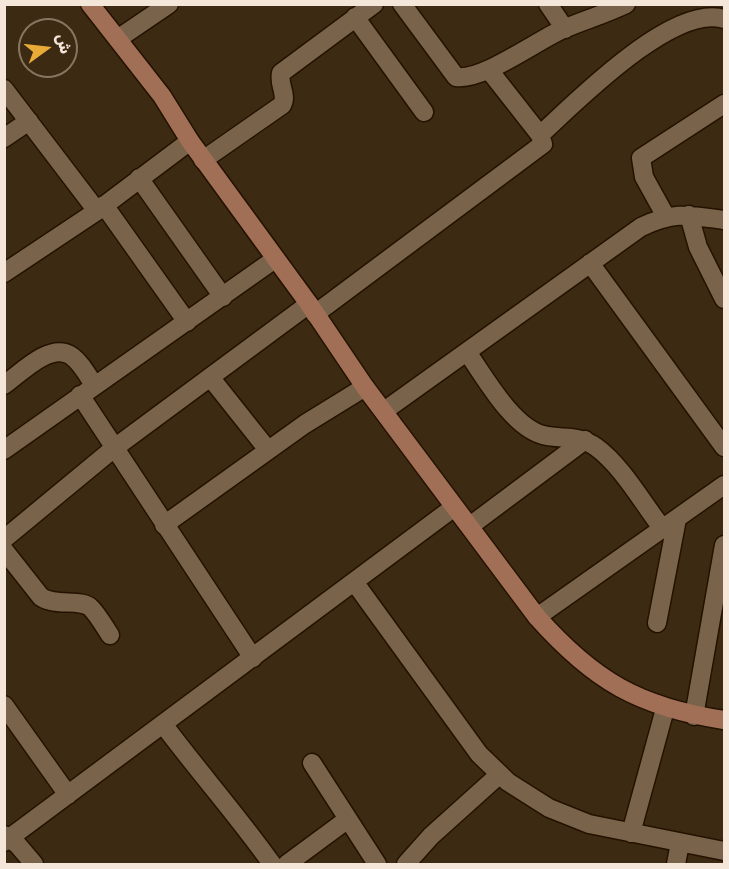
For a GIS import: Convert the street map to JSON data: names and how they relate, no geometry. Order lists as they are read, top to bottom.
{
  "north": "right"
}
